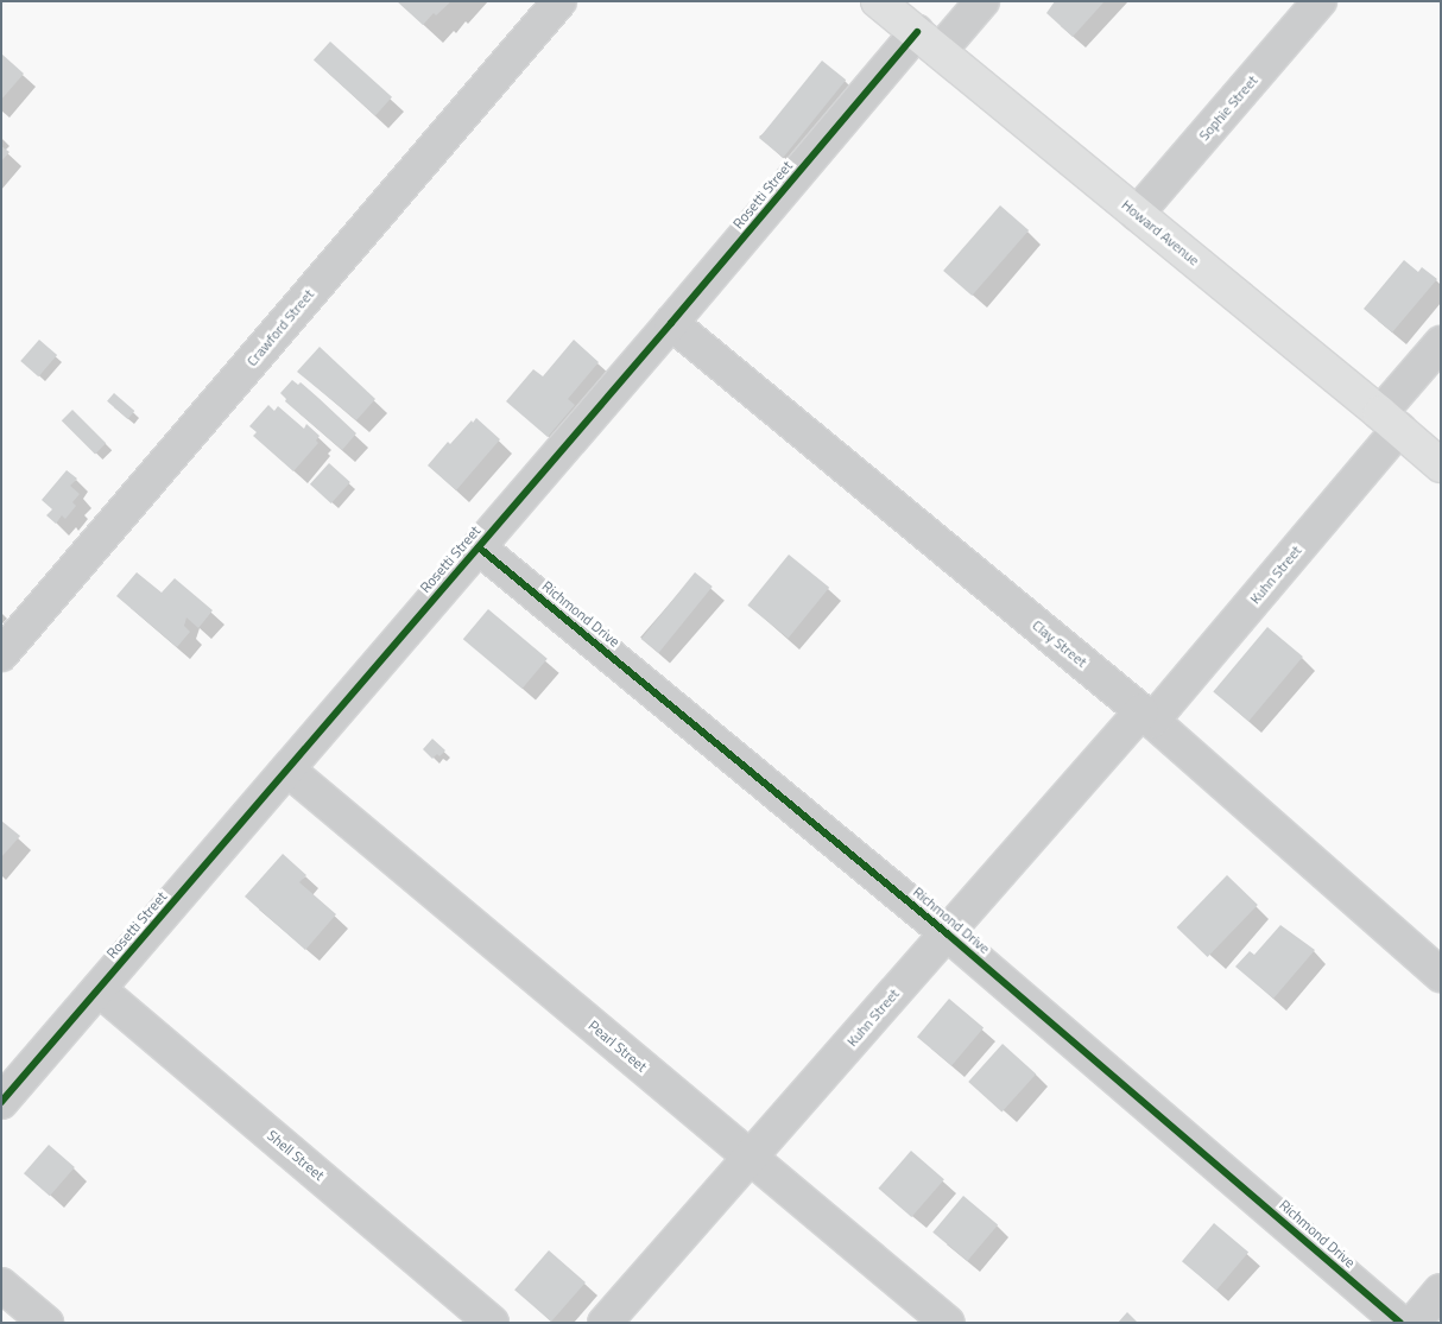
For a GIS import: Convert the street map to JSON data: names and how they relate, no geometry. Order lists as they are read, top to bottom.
{
  "streets": {
    "main road": ["Howard Avenue"],
    "street": [
      "Sophie Street",
      "Rosetti Street",
      "Crawford Street",
      "Kuhn Street",
      "Richmond Drive",
      "Clay Street",
      "Pearl Street",
      "Shell Street"
    ]
  },
  "crossings": [
    ["Sophie Street", "Howard Avenue"],
    ["Rosetti Street", "Howard Avenue"],
    ["Rosetti Street", "Richmond Drive"],
    ["Rosetti Street", "Clay Street"],
    ["Rosetti Street", "Pearl Street"],
    ["Rosetti Street", "Shell Street"],
    ["Howard Avenue", "Kuhn Street"],
    ["Kuhn Street", "Richmond Drive"],
    ["Kuhn Street", "Clay Street"],
    ["Kuhn Street", "Pearl Street"]
  ]
}
